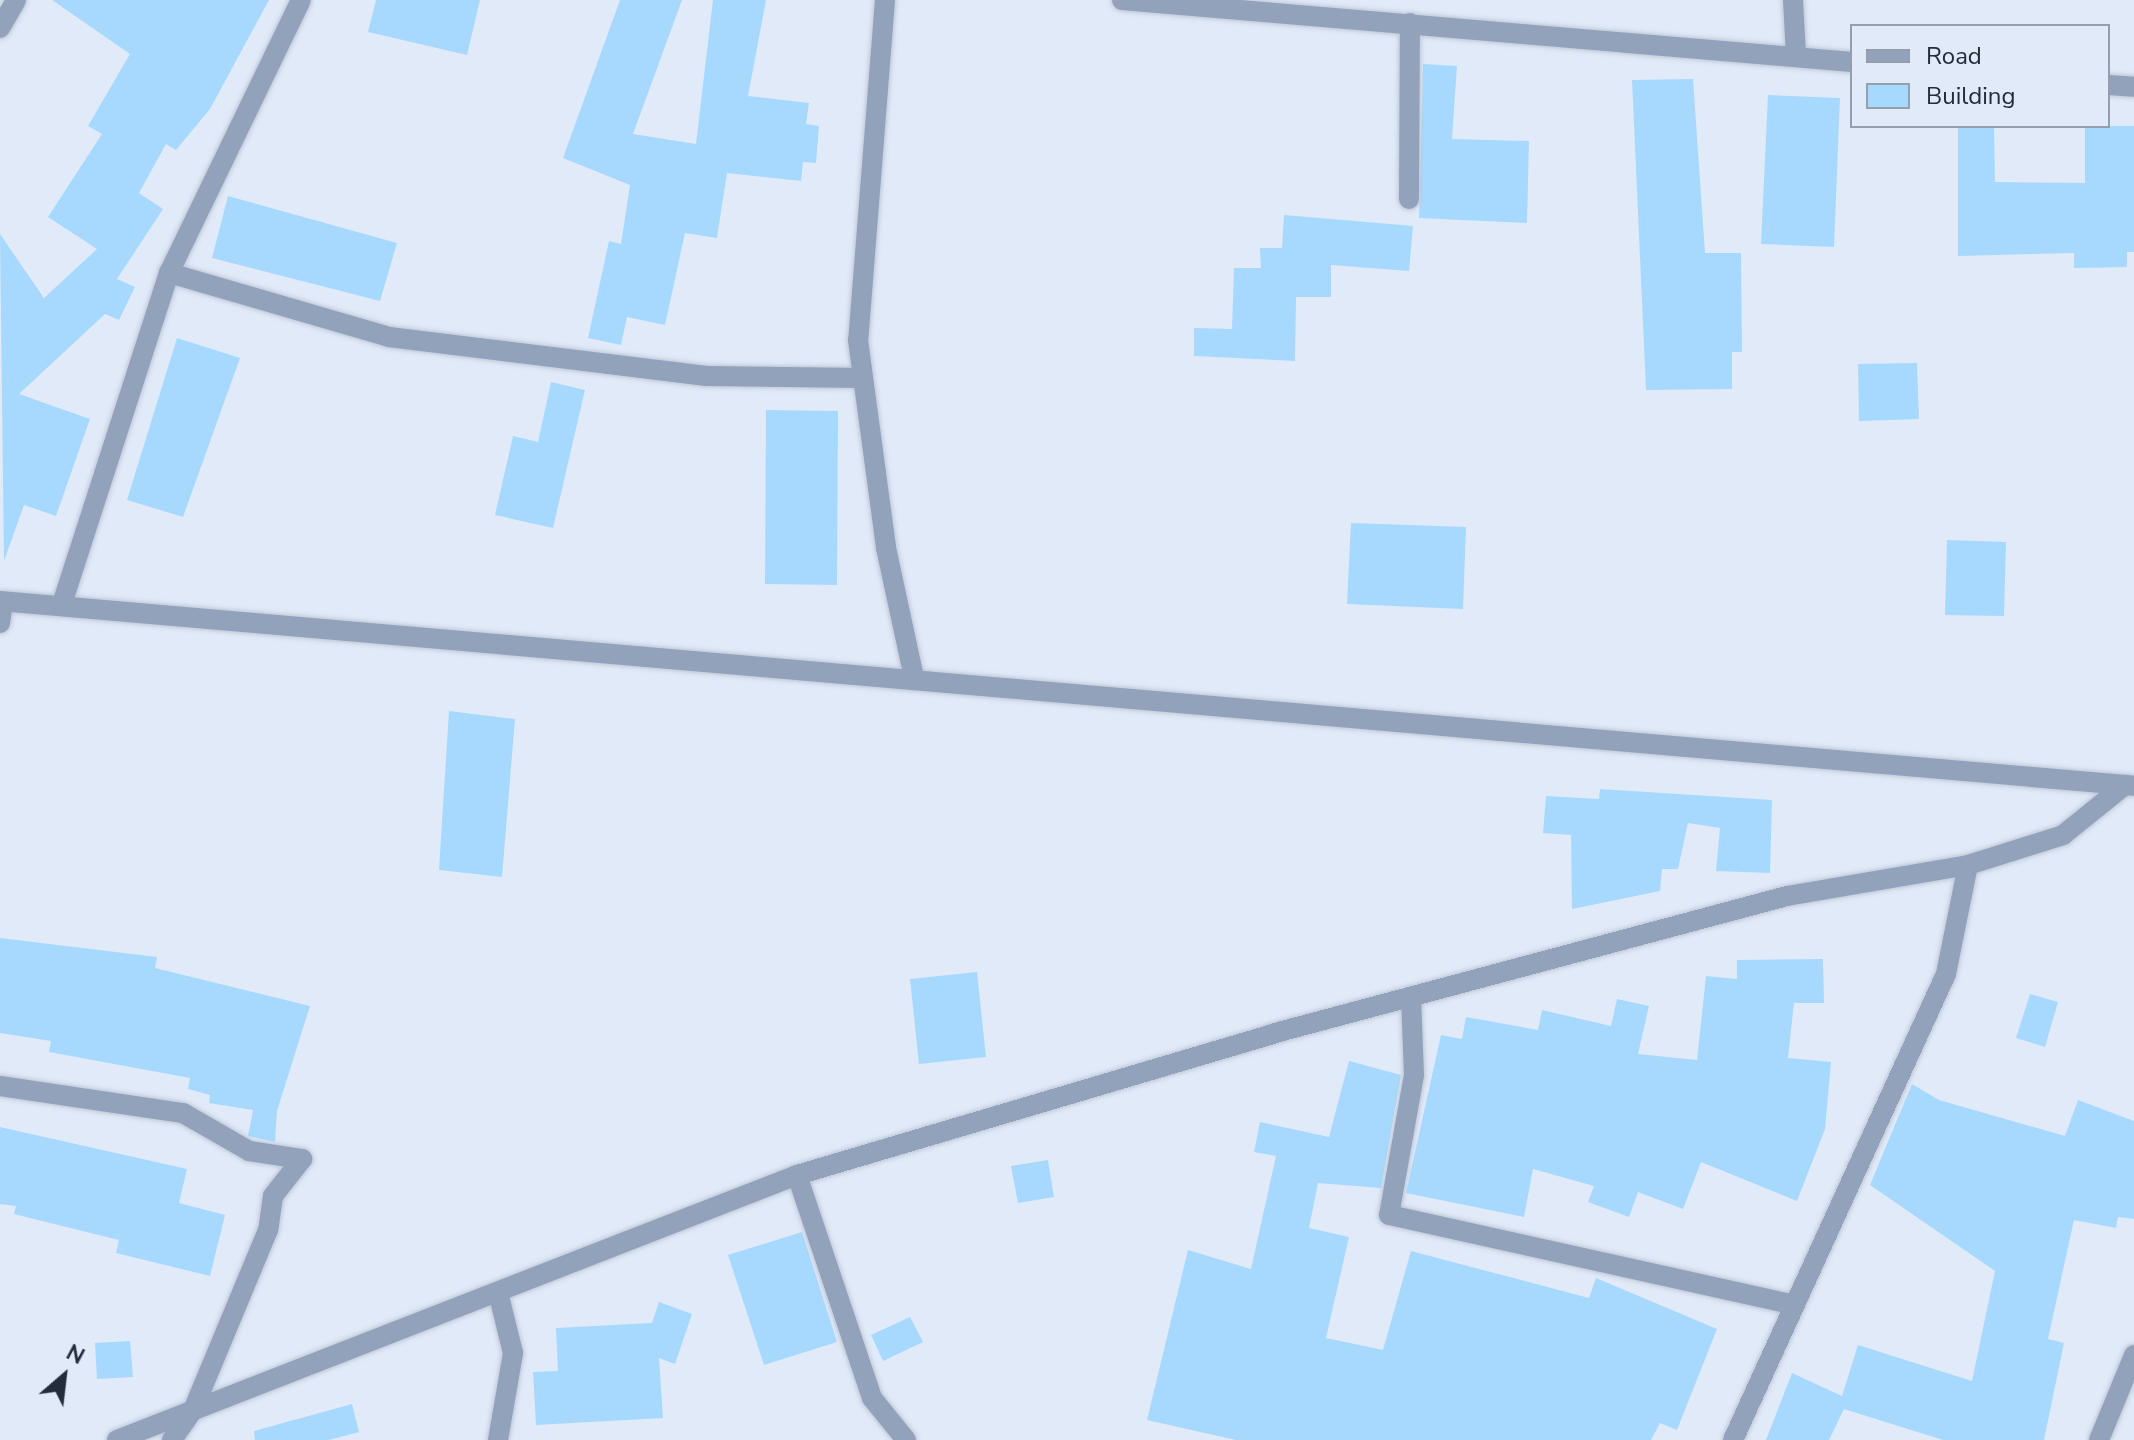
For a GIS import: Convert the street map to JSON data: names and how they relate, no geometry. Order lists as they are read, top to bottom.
{
  "legend": ["Road", "Building"],
  "north": "top right"
}
